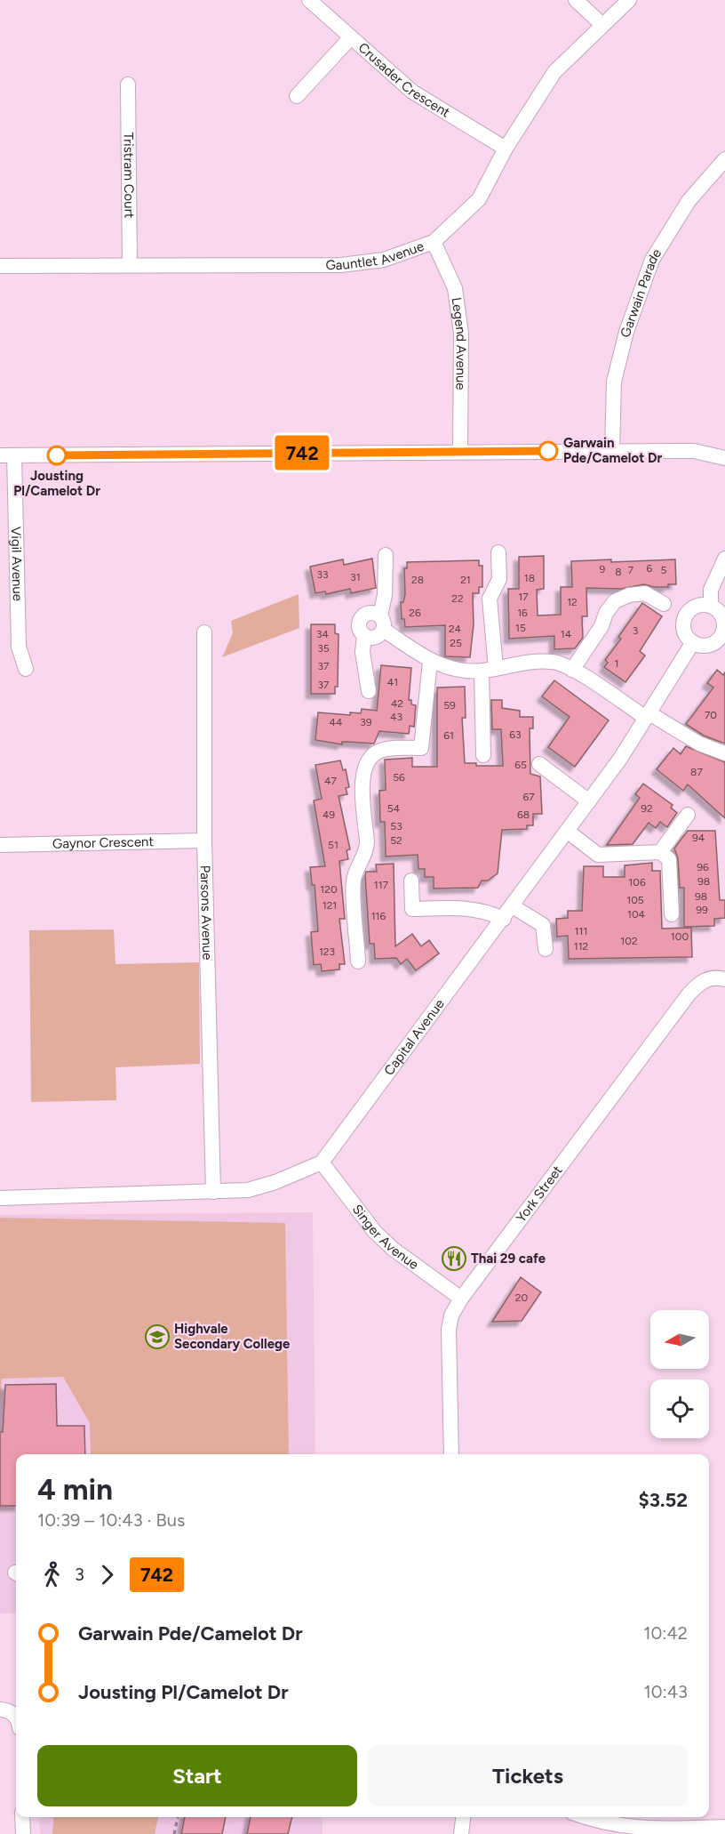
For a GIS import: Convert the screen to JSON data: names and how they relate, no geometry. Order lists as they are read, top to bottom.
{
  "streets": {
    "street": [
      "Crusader Crescent",
      "Tristram Court",
      "Gauntlet Avenue",
      "Garwain Parade",
      "Legend Avenue",
      "Vigil Avenue",
      "Gaynor Crescent",
      "Parsons Avenue",
      "Capital Avenue",
      "York Street",
      "Singer Avenue"
    ]
  },
  "crossings": [
    ["Crusader Crescent", "Gauntlet Avenue"],
    ["Tristram Court", "Gauntlet Avenue"],
    ["Gauntlet Avenue", "Legend Avenue"],
    ["Gaynor Crescent", "Parsons Avenue"],
    ["Capital Avenue", "Singer Avenue"],
    ["York Street", "Singer Avenue"]
  ],
  "places": {
    "other": ["Garwain Pde/Camelot Dr", "Jousting Pl/Camelot Dr"],
    "restaurant": ["Thai 29 cafe"],
    "school or university": ["Highvale Secondary College"]
  },
  "lines": ["bus line 742"],
  "house_numbers": [
    "6",
    "9",
    "7",
    "5",
    "8",
    "33",
    "31",
    "18",
    "28",
    "21",
    "17",
    "22",
    "12",
    "26",
    "16",
    "15",
    "24",
    "3",
    "34",
    "14",
    "25",
    "35",
    "1",
    "37",
    "41",
    "37",
    "42",
    "59",
    "70",
    "43",
    "44",
    "39",
    "63",
    "61",
    "65",
    "87",
    "56",
    "47",
    "67",
    "54",
    "92",
    "49",
    "68",
    "53",
    "94",
    "52",
    "51",
    "96",
    "98",
    "106",
    "117",
    "120",
    "98",
    "105",
    "121",
    "99",
    "104",
    "116",
    "111",
    "100",
    "102",
    "112",
    "123",
    "20"
  ],
  "north": "left",
  "page": {
    "on_map": "742",
    "heading": ["4 min", "10:39 – 10:43 · Bus", "$3.52"],
    "legs": ["3", "742"],
    "list": [
      {
        "name": "Garwain Pde/Camelot Dr",
        "value": "10:42"
      },
      {
        "name": "Jousting Pl/Camelot Dr",
        "value": "10:43"
      }
    ],
    "buttons": ["Start", "Tickets"]
  }
}
